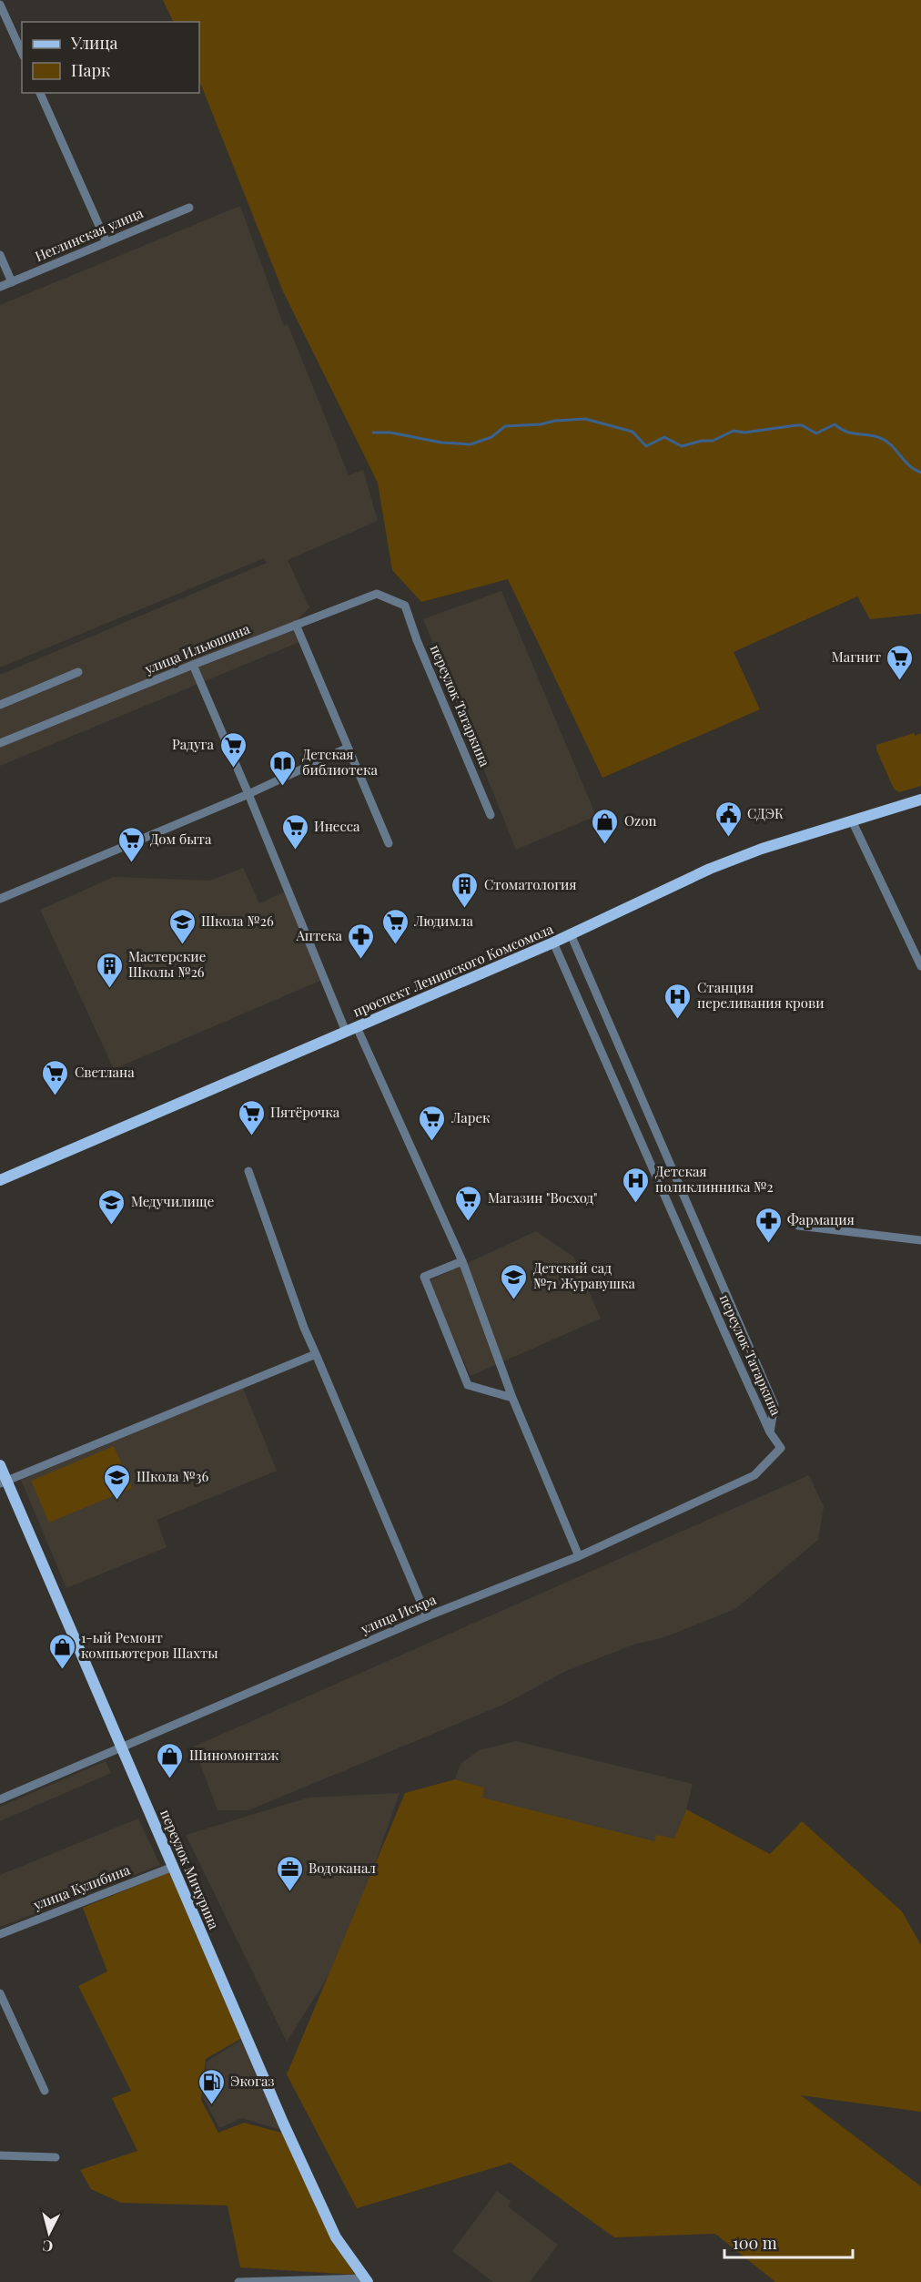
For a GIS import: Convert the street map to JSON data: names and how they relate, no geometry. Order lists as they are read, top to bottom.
{
  "streets": {
    "main road": ["проспект Ленинского Комсомола", "переулок Мичурина"],
    "street": [
      "Неглинская улица",
      "улица Ильюшина",
      "переулок Татаркина",
      "улица Искра",
      "улица Кулибина"
    ]
  },
  "crossings": [
    ["улица Ильюшина", "переулок Татаркина"],
    ["переулок Татаркина", "проспект Ленинского Комсомола"],
    ["переулок Татаркина", "улица Искра"],
    ["улица Искра", "переулок Мичурина"],
    ["переулок Мичурина", "улица Кулибина"]
  ],
  "places": {
    "supermarket": [
      "Магнит",
      "Радуга",
      "Инесса",
      "Дом быта",
      "Людимла",
      "Светлана",
      "Пятёрочка",
      "Ларек",
      "Магазин \"Восход\""
    ],
    "library": ["Детская библиотека"],
    "public building": ["СДЭК"],
    "shop": ["Ozon", "1-ый Ремонт компьютеров Шахты", "Шиномонтаж"],
    "building": ["Стоматология", "Мастерские Школы №26"],
    "school or university": [
      "Школа №26",
      "Медучилище",
      "Детский сад №71 Журавушка",
      "Школа №36"
    ],
    "pharmacy": ["Аптека", "Фармация"],
    "hospital": ["Станция переливания крови", "Детская поликлинника №2"],
    "office": ["Водоканал"],
    "fuel station": ["Экогаз"]
  },
  "legend": ["Улица", "Парк"],
  "scale_bar": "100 m",
  "north": "bottom"
}
